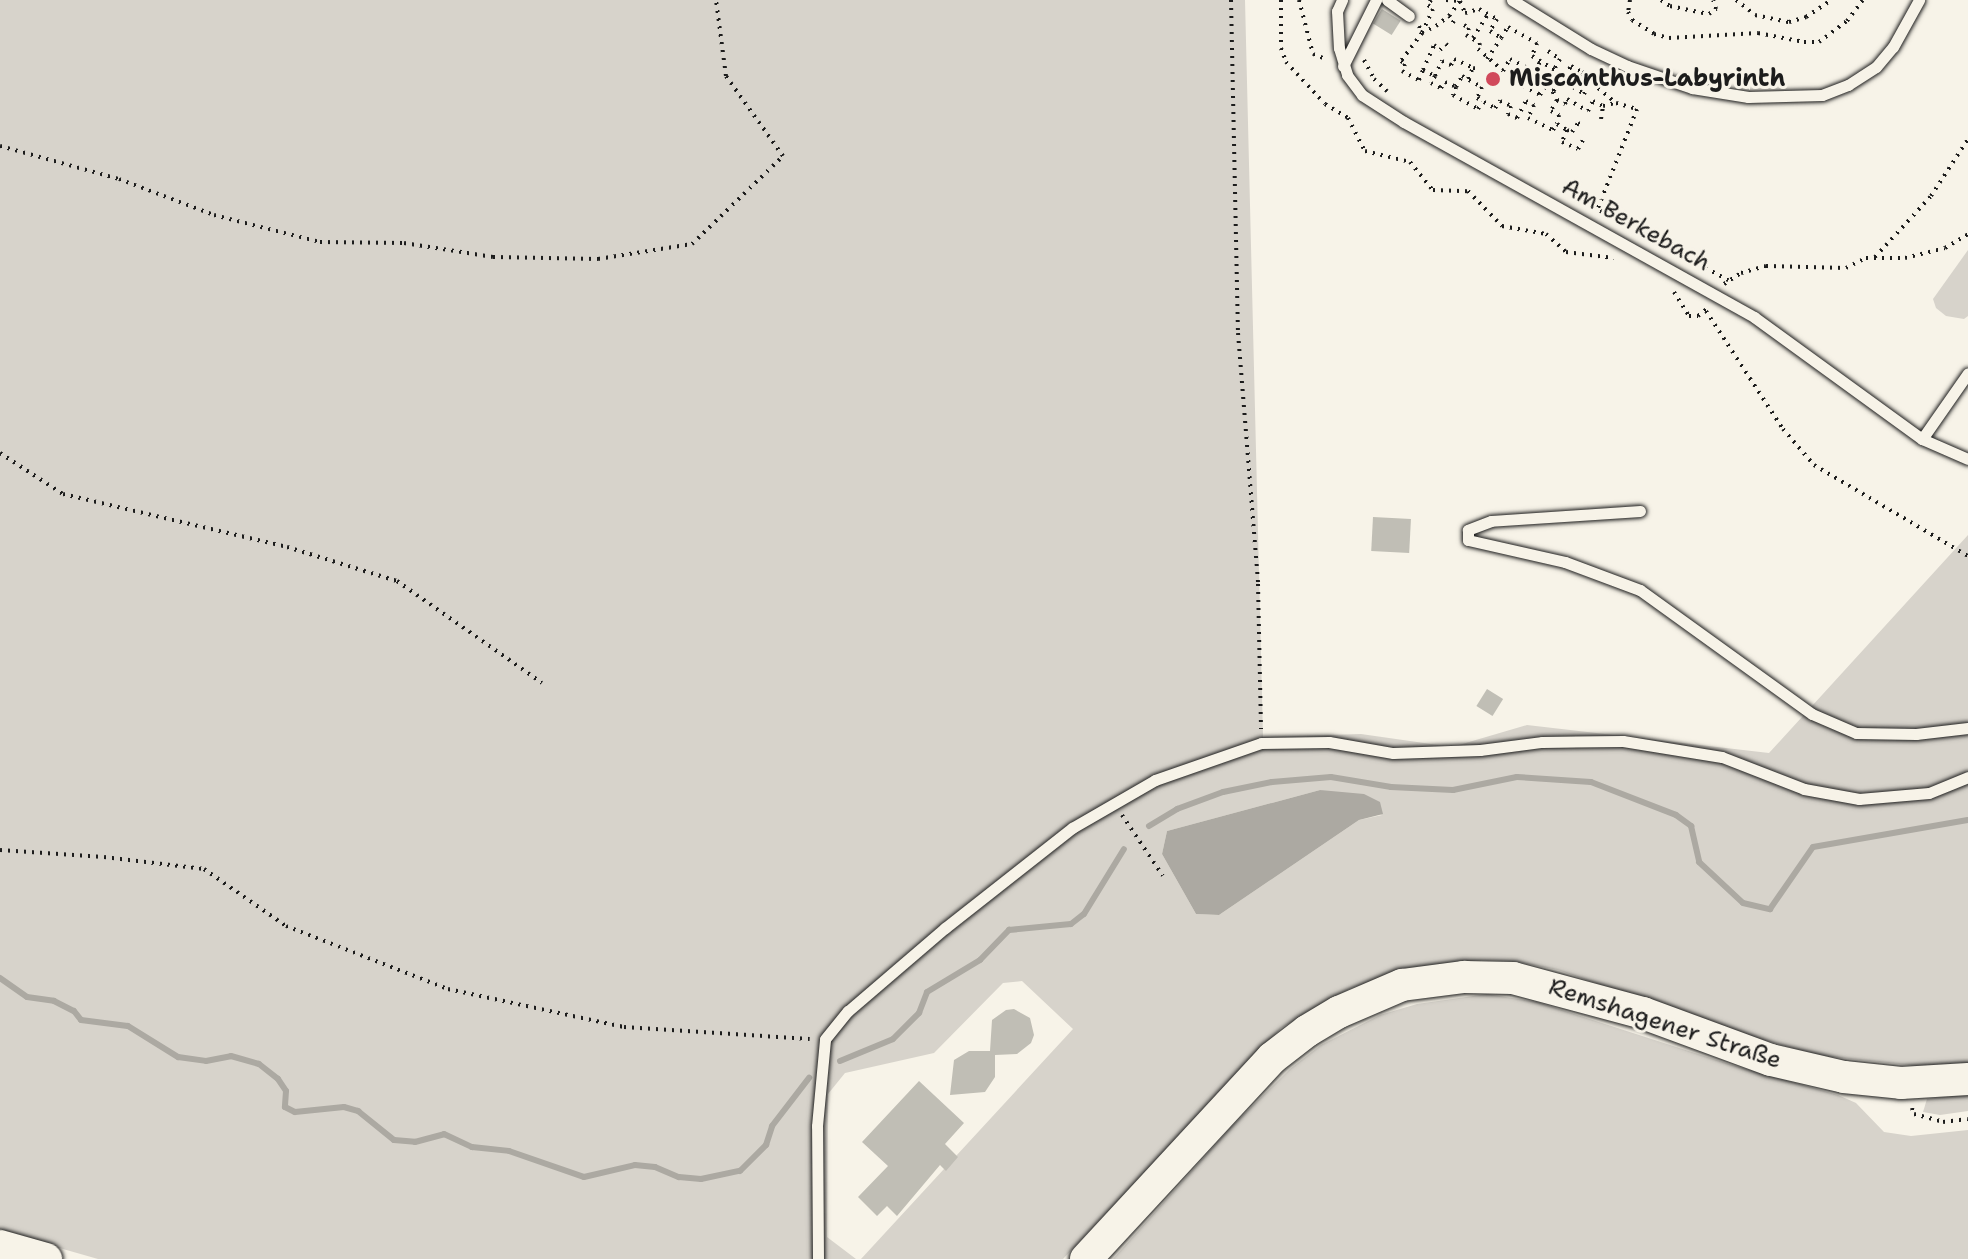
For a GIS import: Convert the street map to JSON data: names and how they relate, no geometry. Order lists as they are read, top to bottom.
{
  "streets": {
    "main road": ["Remshagener Straße"],
    "lane": ["Am Berkebach"]
  },
  "places": ["Miscanthus-Labyrinth"]
}
